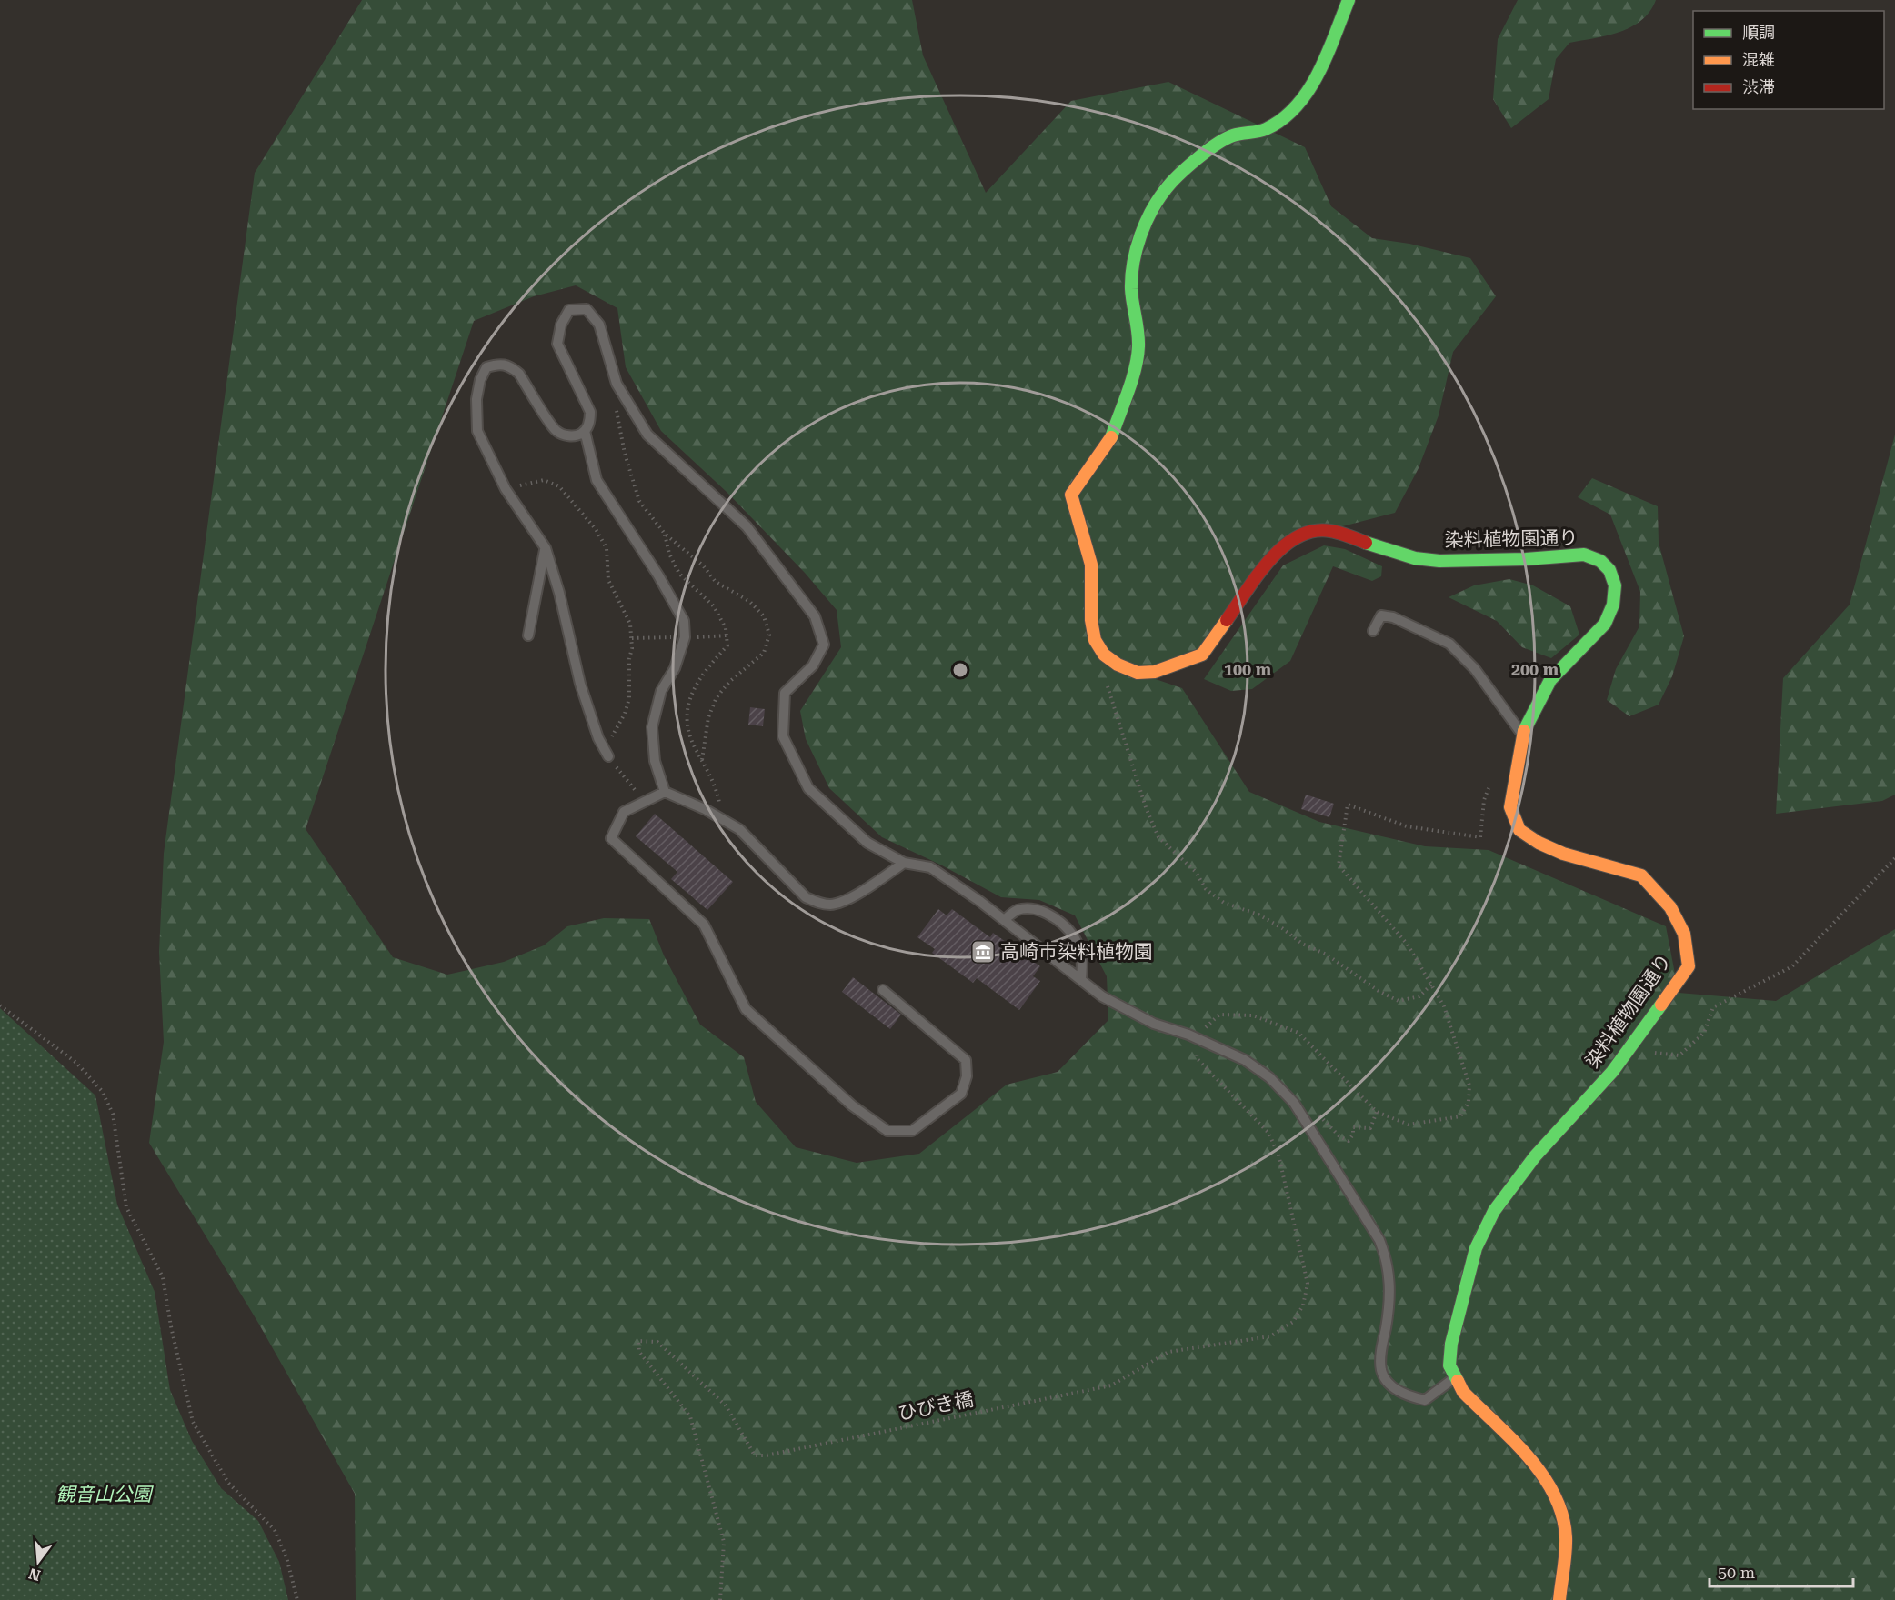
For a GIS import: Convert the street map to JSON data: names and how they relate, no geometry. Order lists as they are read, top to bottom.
{
  "streets": {
    "street": ["染料植物園通り"],
    "path": ["ひびき橋"]
  },
  "parks": ["観音山公園"],
  "places": {
    "museum": ["高崎市染料植物園"]
  },
  "legend": ["順調", "混雑", "渋滞"],
  "scale_bar": "50 m",
  "north": "bottom",
  "rings": ["100 m", "200 m"]
}
